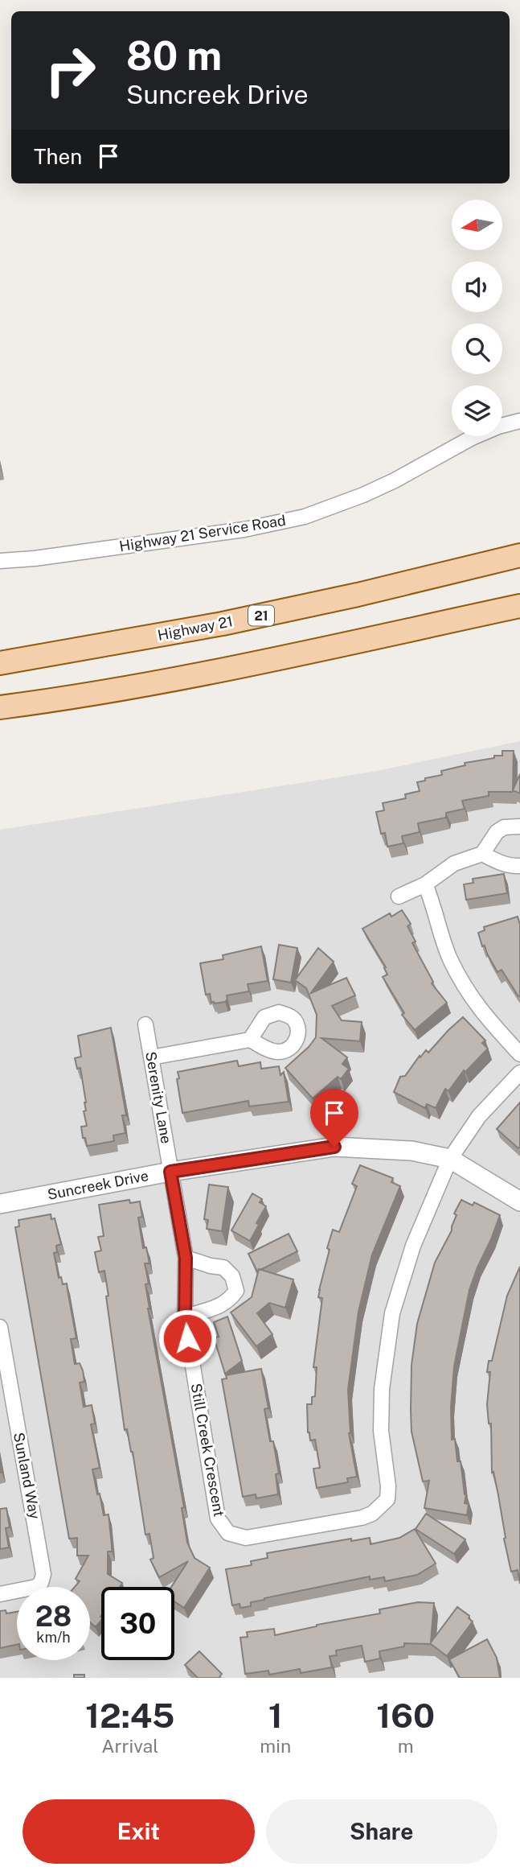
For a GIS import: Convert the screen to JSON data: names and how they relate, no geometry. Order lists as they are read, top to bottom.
{
  "streets": {
    "main road": ["21", "Highway 21"],
    "street": [
      "Highway 21 Service Road",
      "Serenity Lane",
      "Suncreek Drive",
      "Still Creek Crescent",
      "Sunland Way"
    ]
  },
  "crossings": [
    ["Serenity Lane", "Suncreek Drive"],
    ["Serenity Lane", "Still Creek Crescent"],
    ["Suncreek Drive", "Still Creek Crescent"]
  ],
  "north": "left",
  "page": {
    "turn": ["80 m", "Suncreek Drive"],
    "then": "Then",
    "speed": "28 km/h",
    "limit": "30",
    "eta": [
      "12:45",
      "Arrival",
      "1",
      "min",
      "160",
      "m"
    ],
    "buttons": ["Exit", "Share"]
  }
}
